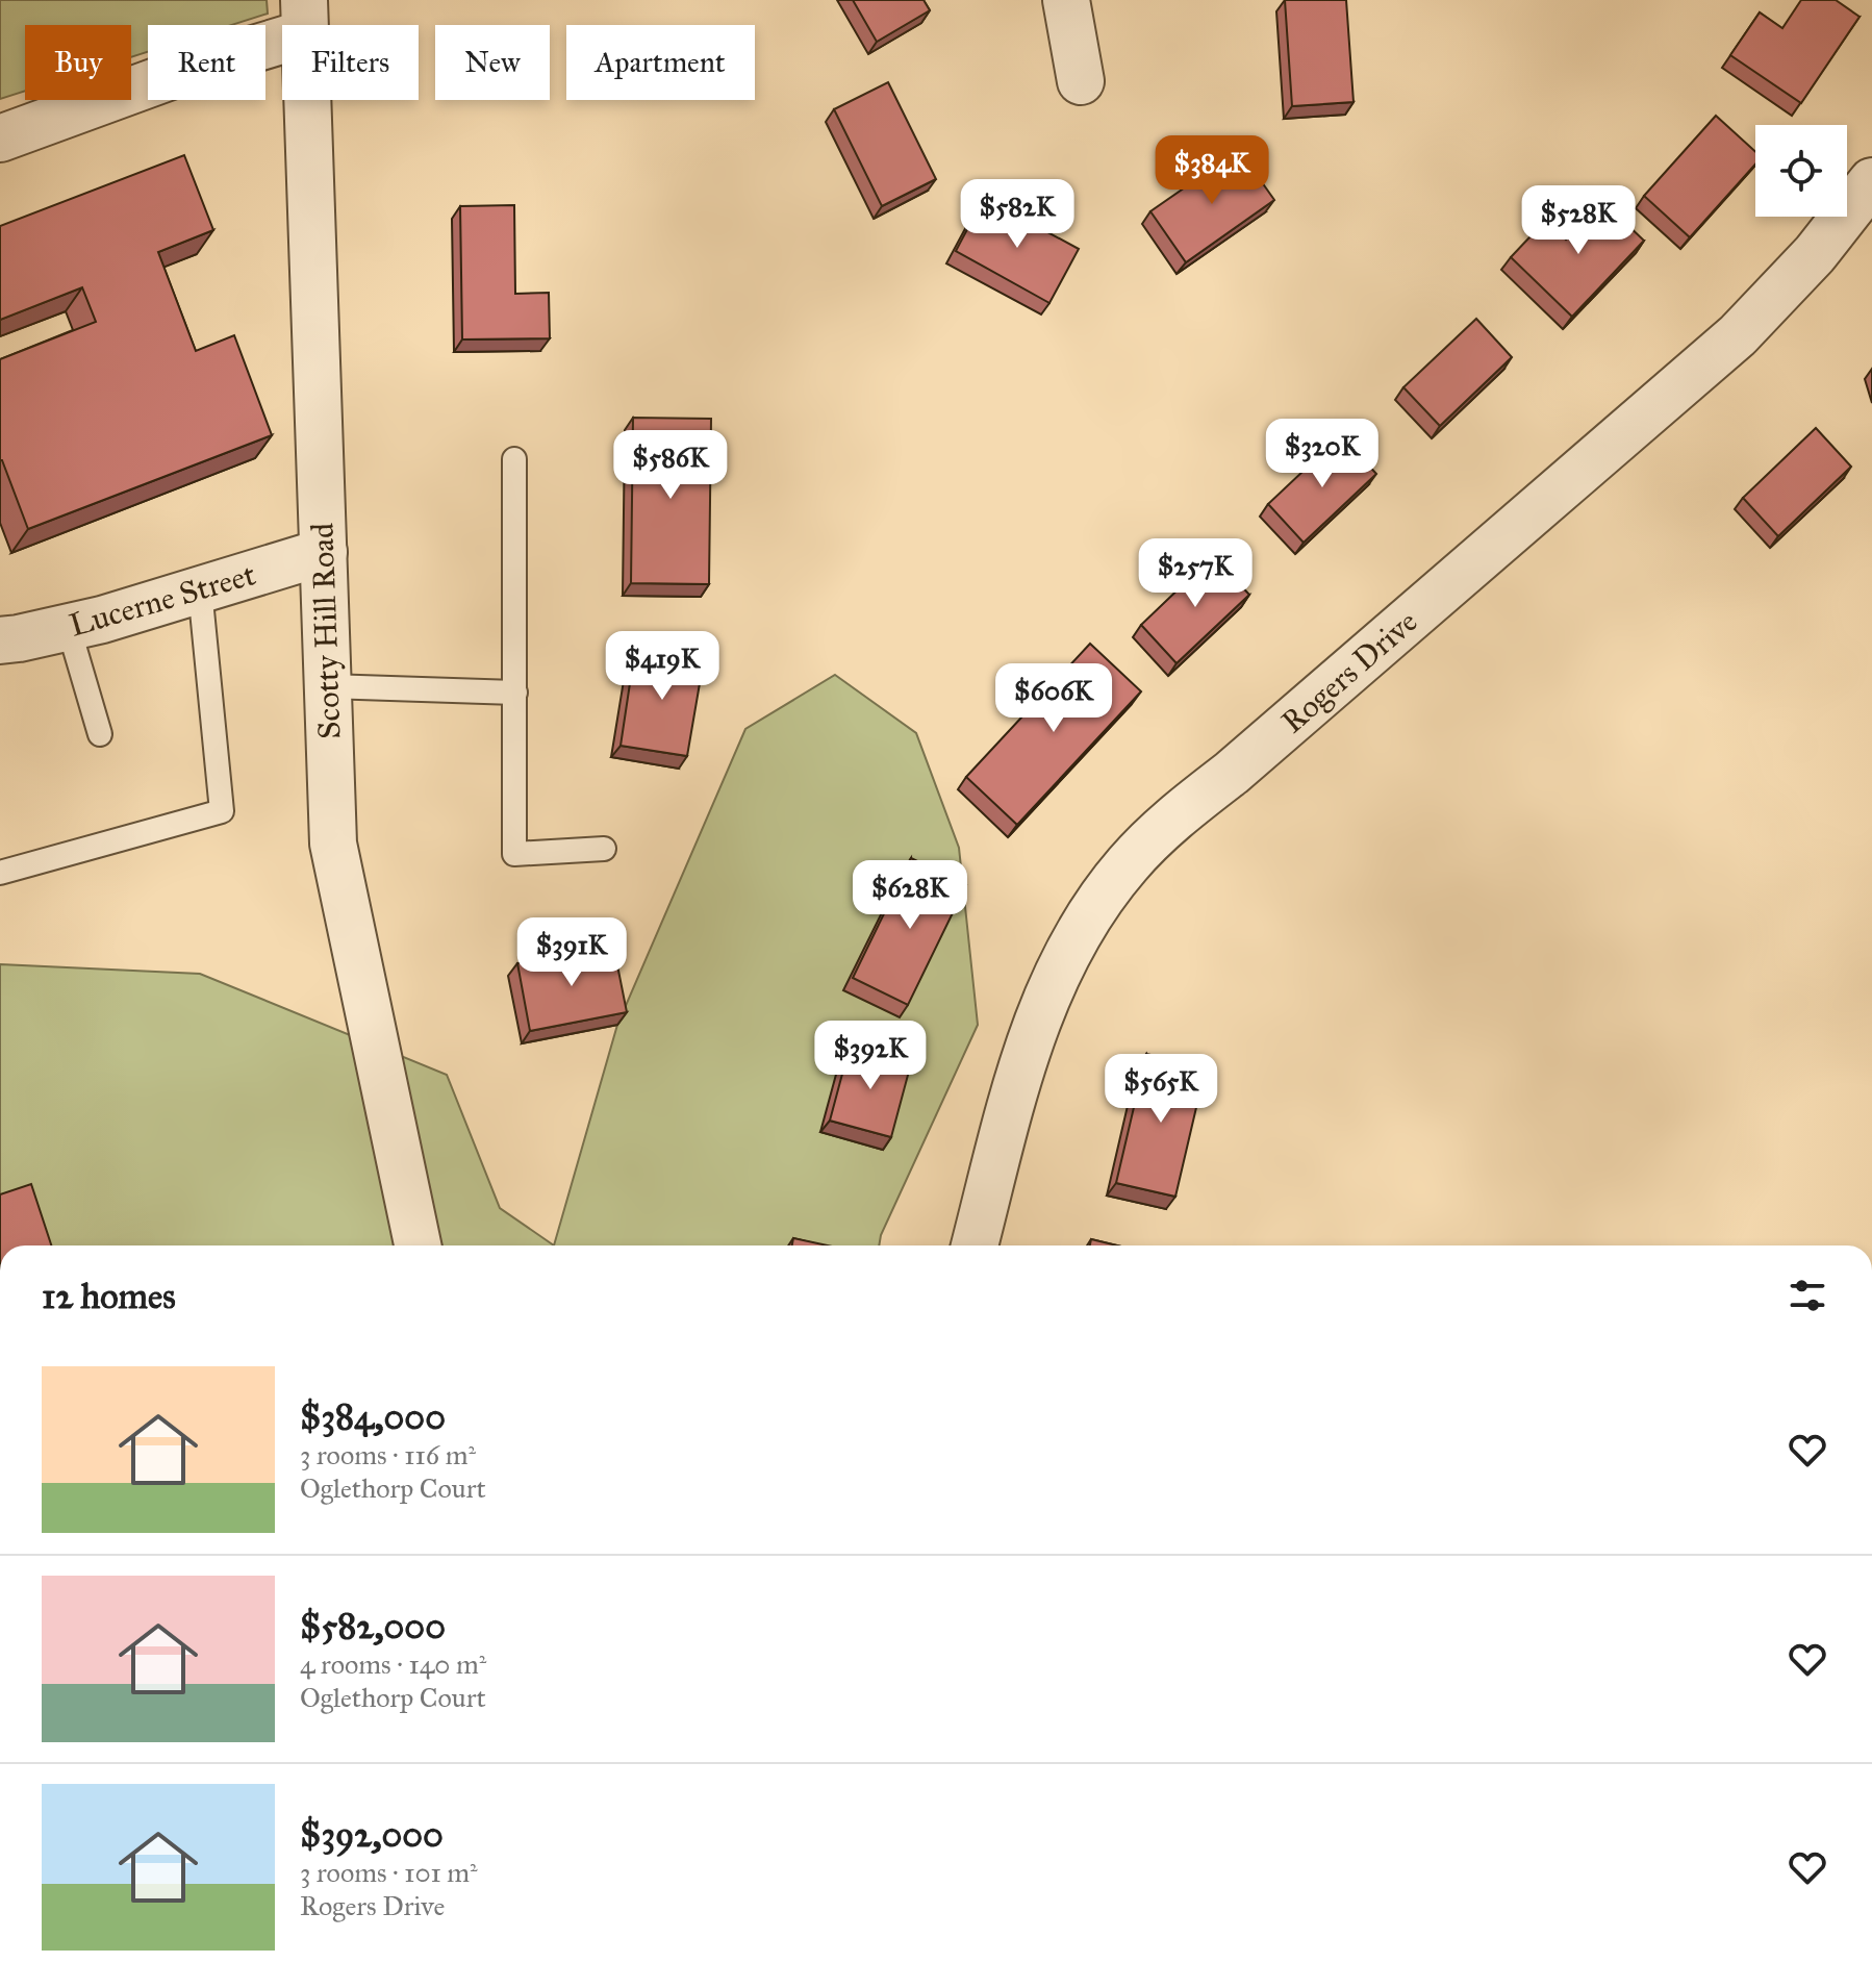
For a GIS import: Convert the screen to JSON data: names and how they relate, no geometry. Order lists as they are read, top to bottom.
{
  "streets": {
    "street": ["Lucerne Street", "Scotty Hill Road", "Rogers Drive"]
  },
  "crossings": [
    ["Lucerne Street", "Scotty Hill Road"]
  ],
  "page": {
    "chip": [
      "Buy",
      "Rent",
      "Filters",
      "New",
      "Apartment"
    ],
    "price": [
      "$384K",
      "$582K",
      "$528K",
      "$320K",
      "$586K",
      "$257K",
      "$419K",
      "$606K",
      "$628K",
      "$391K",
      "$392K",
      "$565K"
    ],
    "heading": "12 homes",
    "list": [
      {
        "name": "$384,000",
        "note": "3 rooms · 116 m² · Oglethorp Court"
      },
      {
        "name": "$582,000",
        "note": "4 rooms · 140 m² · Oglethorp Court"
      },
      {
        "name": "$392,000",
        "note": "3 rooms · 101 m² · Rogers Drive"
      }
    ]
  }
}
